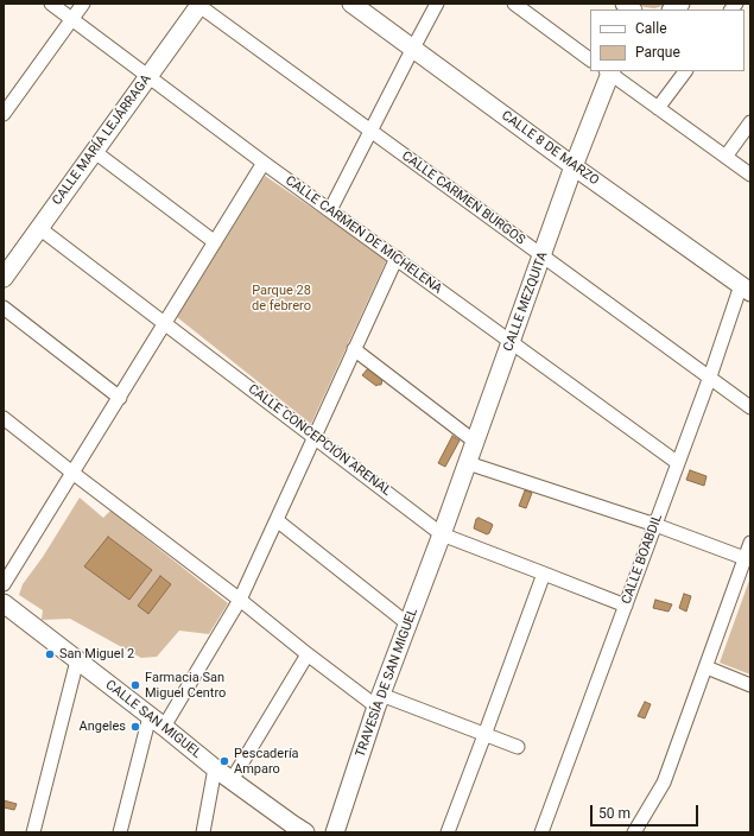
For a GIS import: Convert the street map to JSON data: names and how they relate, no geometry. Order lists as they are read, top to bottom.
{
  "streets": {
    "street": [
      "CALLE MARÍA LEJÁRRAGA",
      "CALLE 8 DE MARZO",
      "CALLE CARMEN BURGOS",
      "CALLE CARMEN DE MICHELENA",
      "CALLE MEZQUITA",
      "CALLE CONCEPCIÓN ARENAL",
      "CALLE BOABDIL",
      "TRAVESÍA DE SAN MIGUEL",
      "CALLE SAN MIGUEL"
    ]
  },
  "crossings": [
    ["CALLE MARÍA LEJÁRRAGA", "CALLE CARMEN BURGOS"],
    ["CALLE MARÍA LEJÁRRAGA", "CALLE CARMEN DE MICHELENA"],
    ["CALLE MARÍA LEJÁRRAGA", "CALLE CONCEPCIÓN ARENAL"],
    ["CALLE 8 DE MARZO", "CALLE MEZQUITA"],
    ["CALLE 8 DE MARZO", "CALLE BOABDIL"],
    ["CALLE CARMEN BURGOS", "CALLE MEZQUITA"],
    ["CALLE CARMEN BURGOS", "CALLE BOABDIL"],
    ["CALLE CARMEN DE MICHELENA", "CALLE MEZQUITA"],
    ["CALLE CARMEN DE MICHELENA", "CALLE BOABDIL"],
    ["CALLE MEZQUITA", "CALLE CONCEPCIÓN ARENAL"],
    ["CALLE MEZQUITA", "TRAVESÍA DE SAN MIGUEL"],
    ["CALLE CONCEPCIÓN ARENAL", "CALLE BOABDIL"],
    ["CALLE CONCEPCIÓN ARENAL", "TRAVESÍA DE SAN MIGUEL"]
  ],
  "parks": ["Parque 28 de febrero"],
  "places": [
    "San Miguel 2",
    "Farmacia San Miguel Centro",
    "Angeles",
    "Pescadería Amparo"
  ],
  "legend": ["Calle", "Parque"],
  "scale_bar": "50 m"
}
